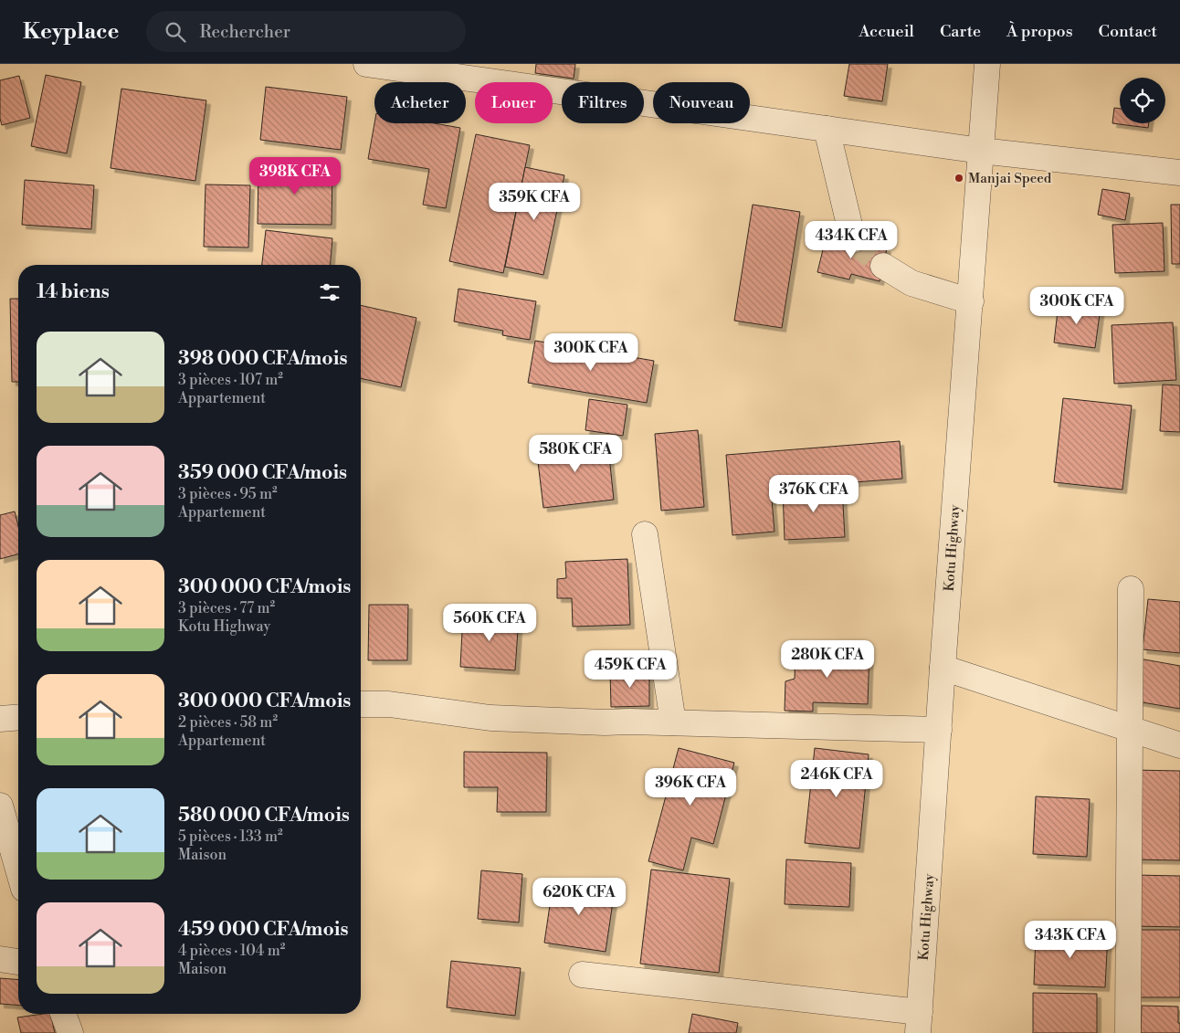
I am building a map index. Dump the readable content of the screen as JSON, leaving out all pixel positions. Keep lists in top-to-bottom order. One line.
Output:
{"streets":{"street":["Kotu Highway"]},"places":["Manjai Speed"],"page":{"header":"Keyplace","search":"Rechercher","nav":["Accueil","Carte","À propos","Contact"],"chip":["Acheter","Louer","Filtres","Nouveau"],"price":["398K CFA","359K CFA","434K CFA","300K CFA","300K CFA","580K CFA","376K CFA","560K CFA","280K CFA","459K CFA","246K CFA","396K CFA","620K CFA","343K CFA"],"heading":"14 biens","list":[{"name":"398 000 CFA/mois","note":"3 pièces · 107 m² · Appartement"},{"name":"359 000 CFA/mois","note":"3 pièces · 95 m² · Appartement"},{"name":"300 000 CFA/mois","note":"3 pièces · 77 m² · Kotu Highway"},{"name":"300 000 CFA/mois","note":"2 pièces · 58 m² · Appartement"},{"name":"580 000 CFA/mois","note":"5 pièces · 133 m² · Maison"},{"name":"459 000 CFA/mois","note":"4 pièces · 104 m² · Maison"}]}}
